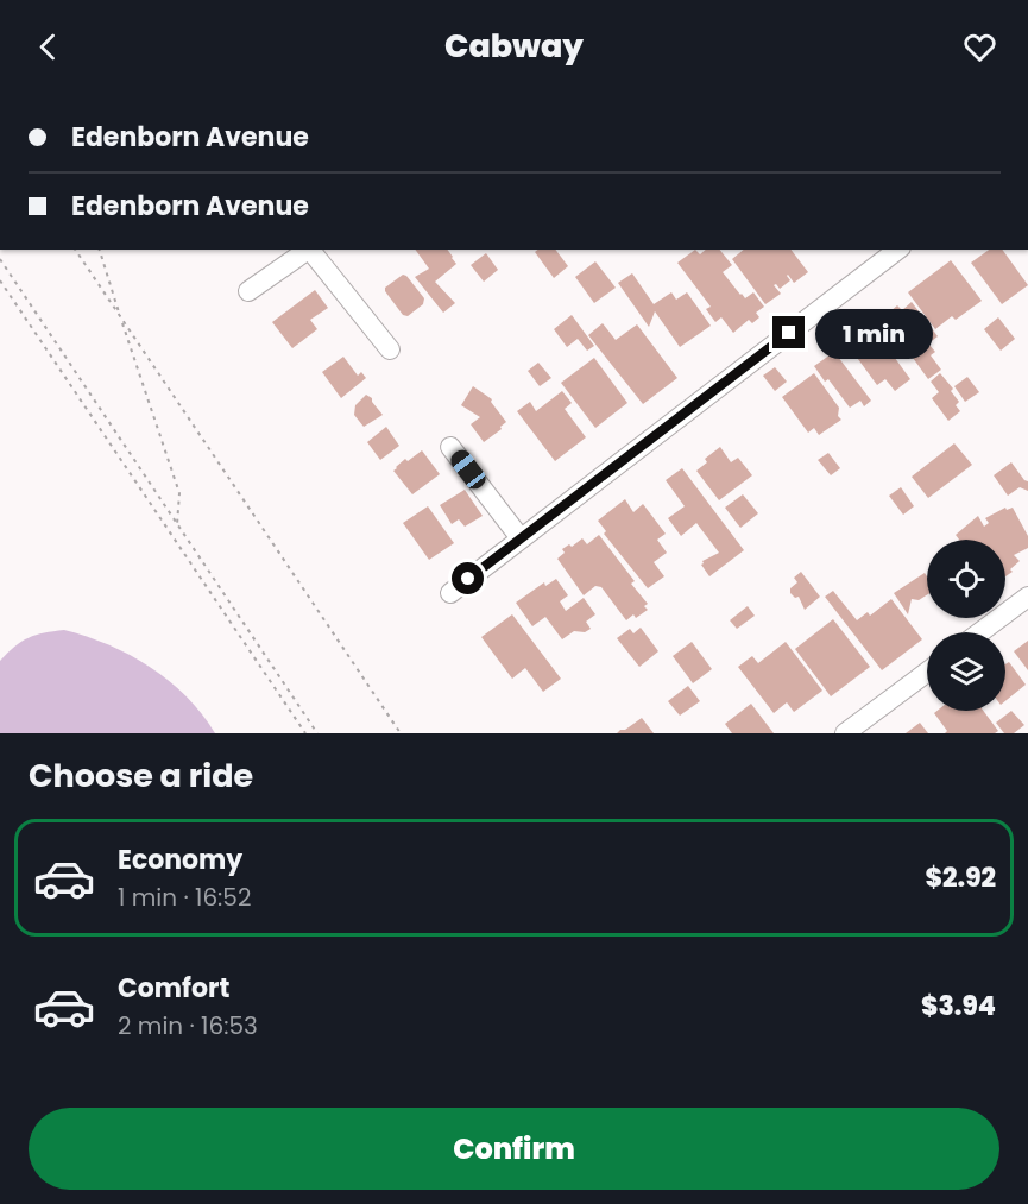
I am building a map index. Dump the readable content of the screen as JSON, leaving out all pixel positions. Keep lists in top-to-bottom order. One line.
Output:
{"page":{"header":"Cabway","banner":["Edenborn Avenue","Edenborn Avenue"],"bubble":"1 min","heading":"Choose a ride","list":[{"name":"Economy","note":"1 min · 16:52","value":"$2.92"},{"name":"Comfort","note":"2 min · 16:53","value":"$3.94"}],"buttons":"Confirm"}}
